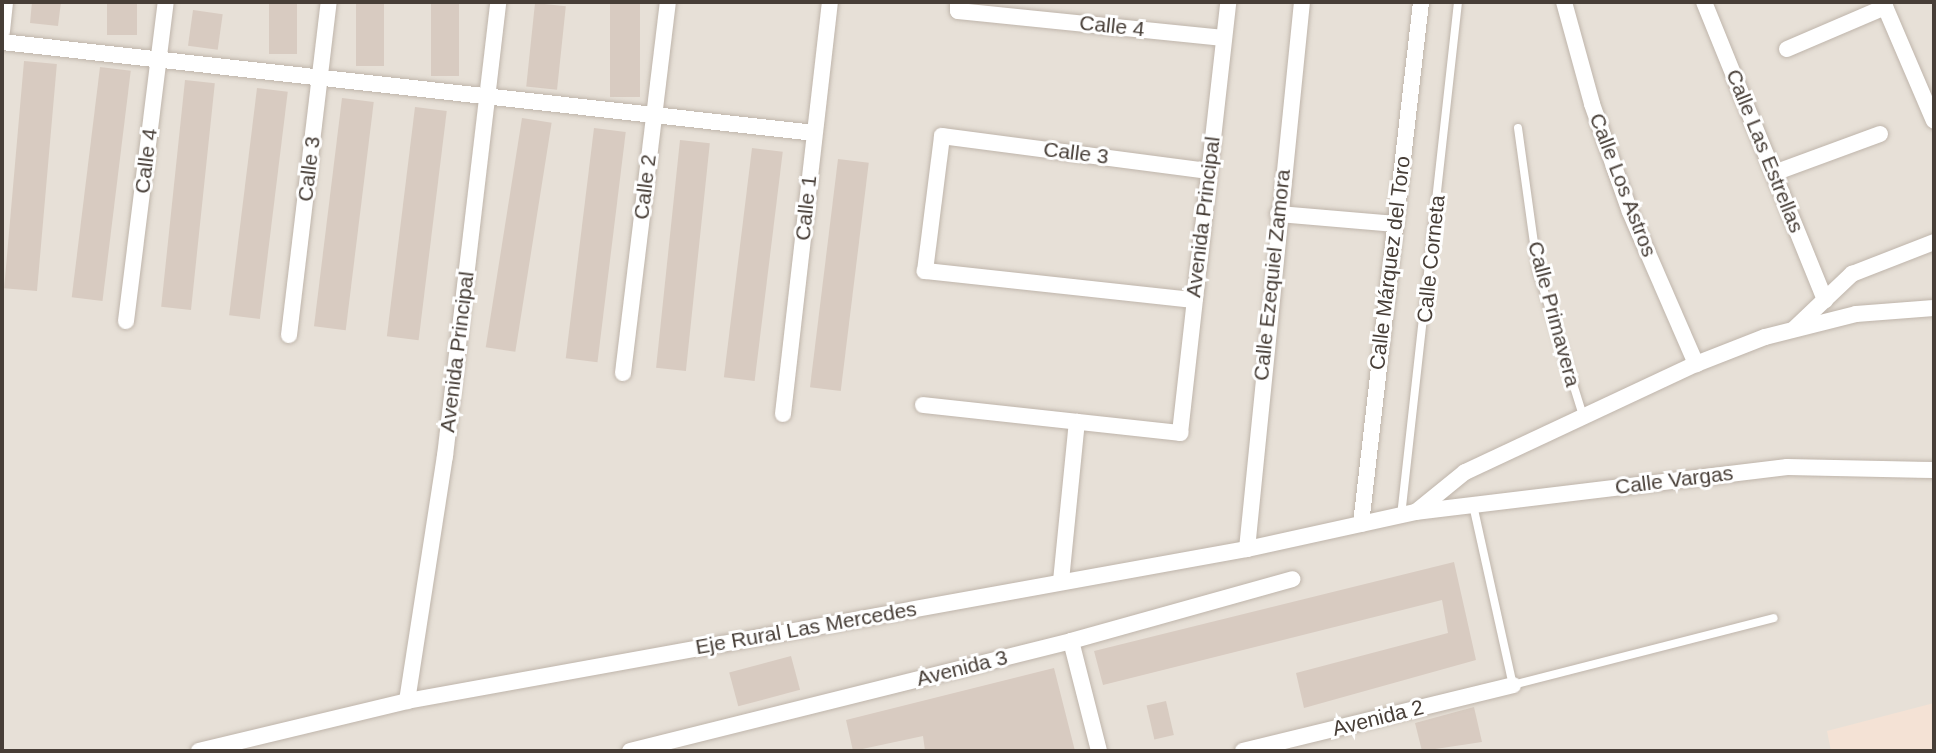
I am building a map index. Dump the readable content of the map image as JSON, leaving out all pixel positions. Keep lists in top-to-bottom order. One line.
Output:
{"streets":{"street":["Calle 4","Calle Las Estrellas","Calle 3","Calle Los Astros","Calle 2","Calle 1","Avenida Principal","Calle Márquez del Toro","Calle Ezequiel Zamora","Calle Vargas","Eje Rural Las Mercedes","Avenida 3","Avenida 2"],"lane":["Calle Corneta","Calle Primavera"]},"crossings":[["Calle 4","Avenida Principal"],["Calle 3","Avenida Principal"],["Avenida Principal","Eje Rural Las Mercedes"],["Calle Corneta","Calle Vargas"],["Calle Corneta","Eje Rural Las Mercedes"],["Calle Márquez del Toro","Eje Rural Las Mercedes"],["Calle Ezequiel Zamora","Eje Rural Las Mercedes"],["Calle Vargas","Eje Rural Las Mercedes"]]}
